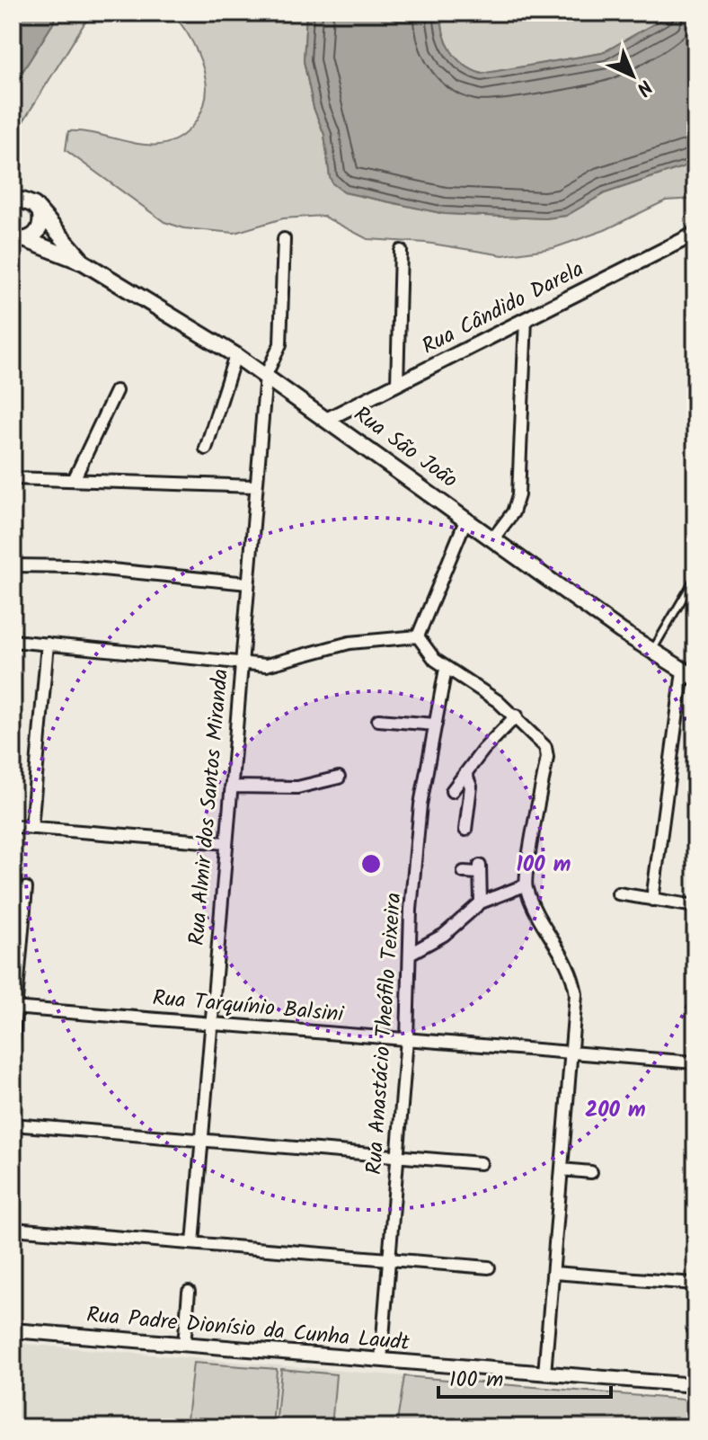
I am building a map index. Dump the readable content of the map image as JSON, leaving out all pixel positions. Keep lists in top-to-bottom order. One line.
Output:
{"streets":{"main road":["Rua São João"],"street":["Rua Cândido Darela","Rua Almir dos Santos Miranda","Rua Tarquínio Balsini","Rua Anastácio Theófilo Teixeira","Rua Padre Dionísio da Cunha Laudt"]},"crossings":[["Rua Cândido Darela","Rua São João"],["Rua São João","Rua Almir dos Santos Miranda"],["Rua Almir dos Santos Miranda","Rua Tarquínio Balsini"],["Rua Tarquínio Balsini","Rua Anastácio Theófilo Teixeira"],["Rua Anastácio Theófilo Teixeira","Rua Padre Dionísio da Cunha Laudt"]],"scale_bar":"100 m","north":"bottom right","rings":["100 m","200 m"]}
